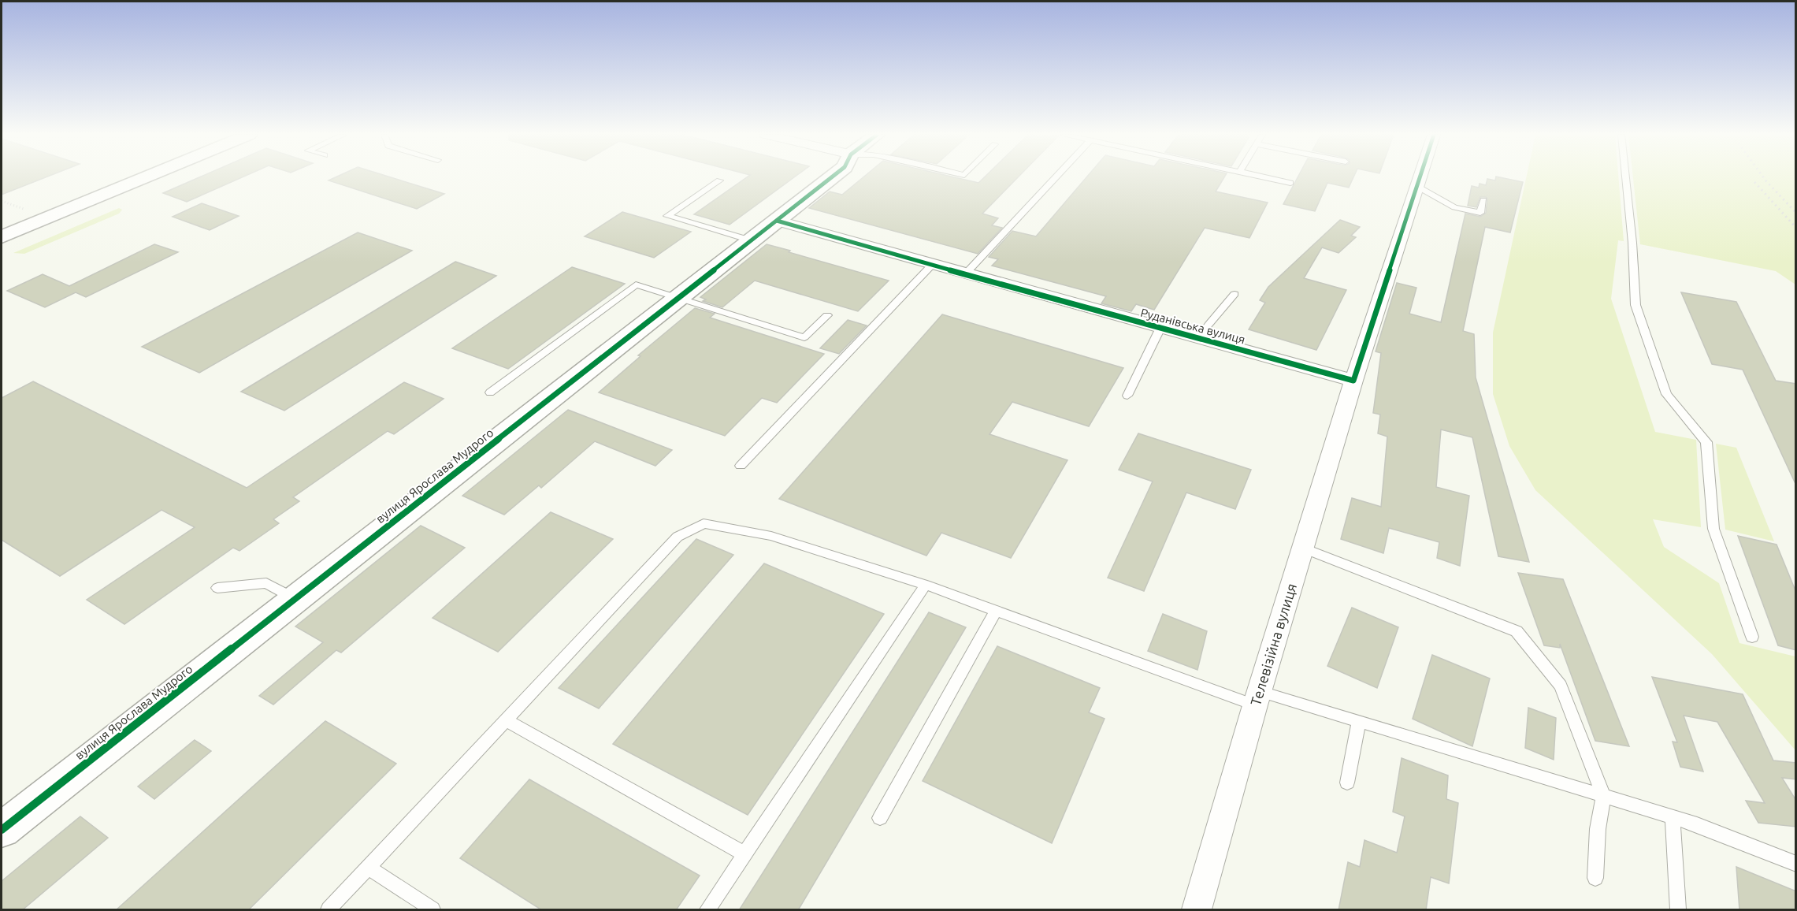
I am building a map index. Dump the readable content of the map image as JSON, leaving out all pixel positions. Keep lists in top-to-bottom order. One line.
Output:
{"streets":{"street":["Руданівська вулиця","вулиця Ярослава Мудрого","Телевізійна вулиця"]},"crossings":[["Руданівська вулиця","вулиця Ярослава Мудрого"],["Руданівська вулиця","Телевізійна вулиця"]]}
